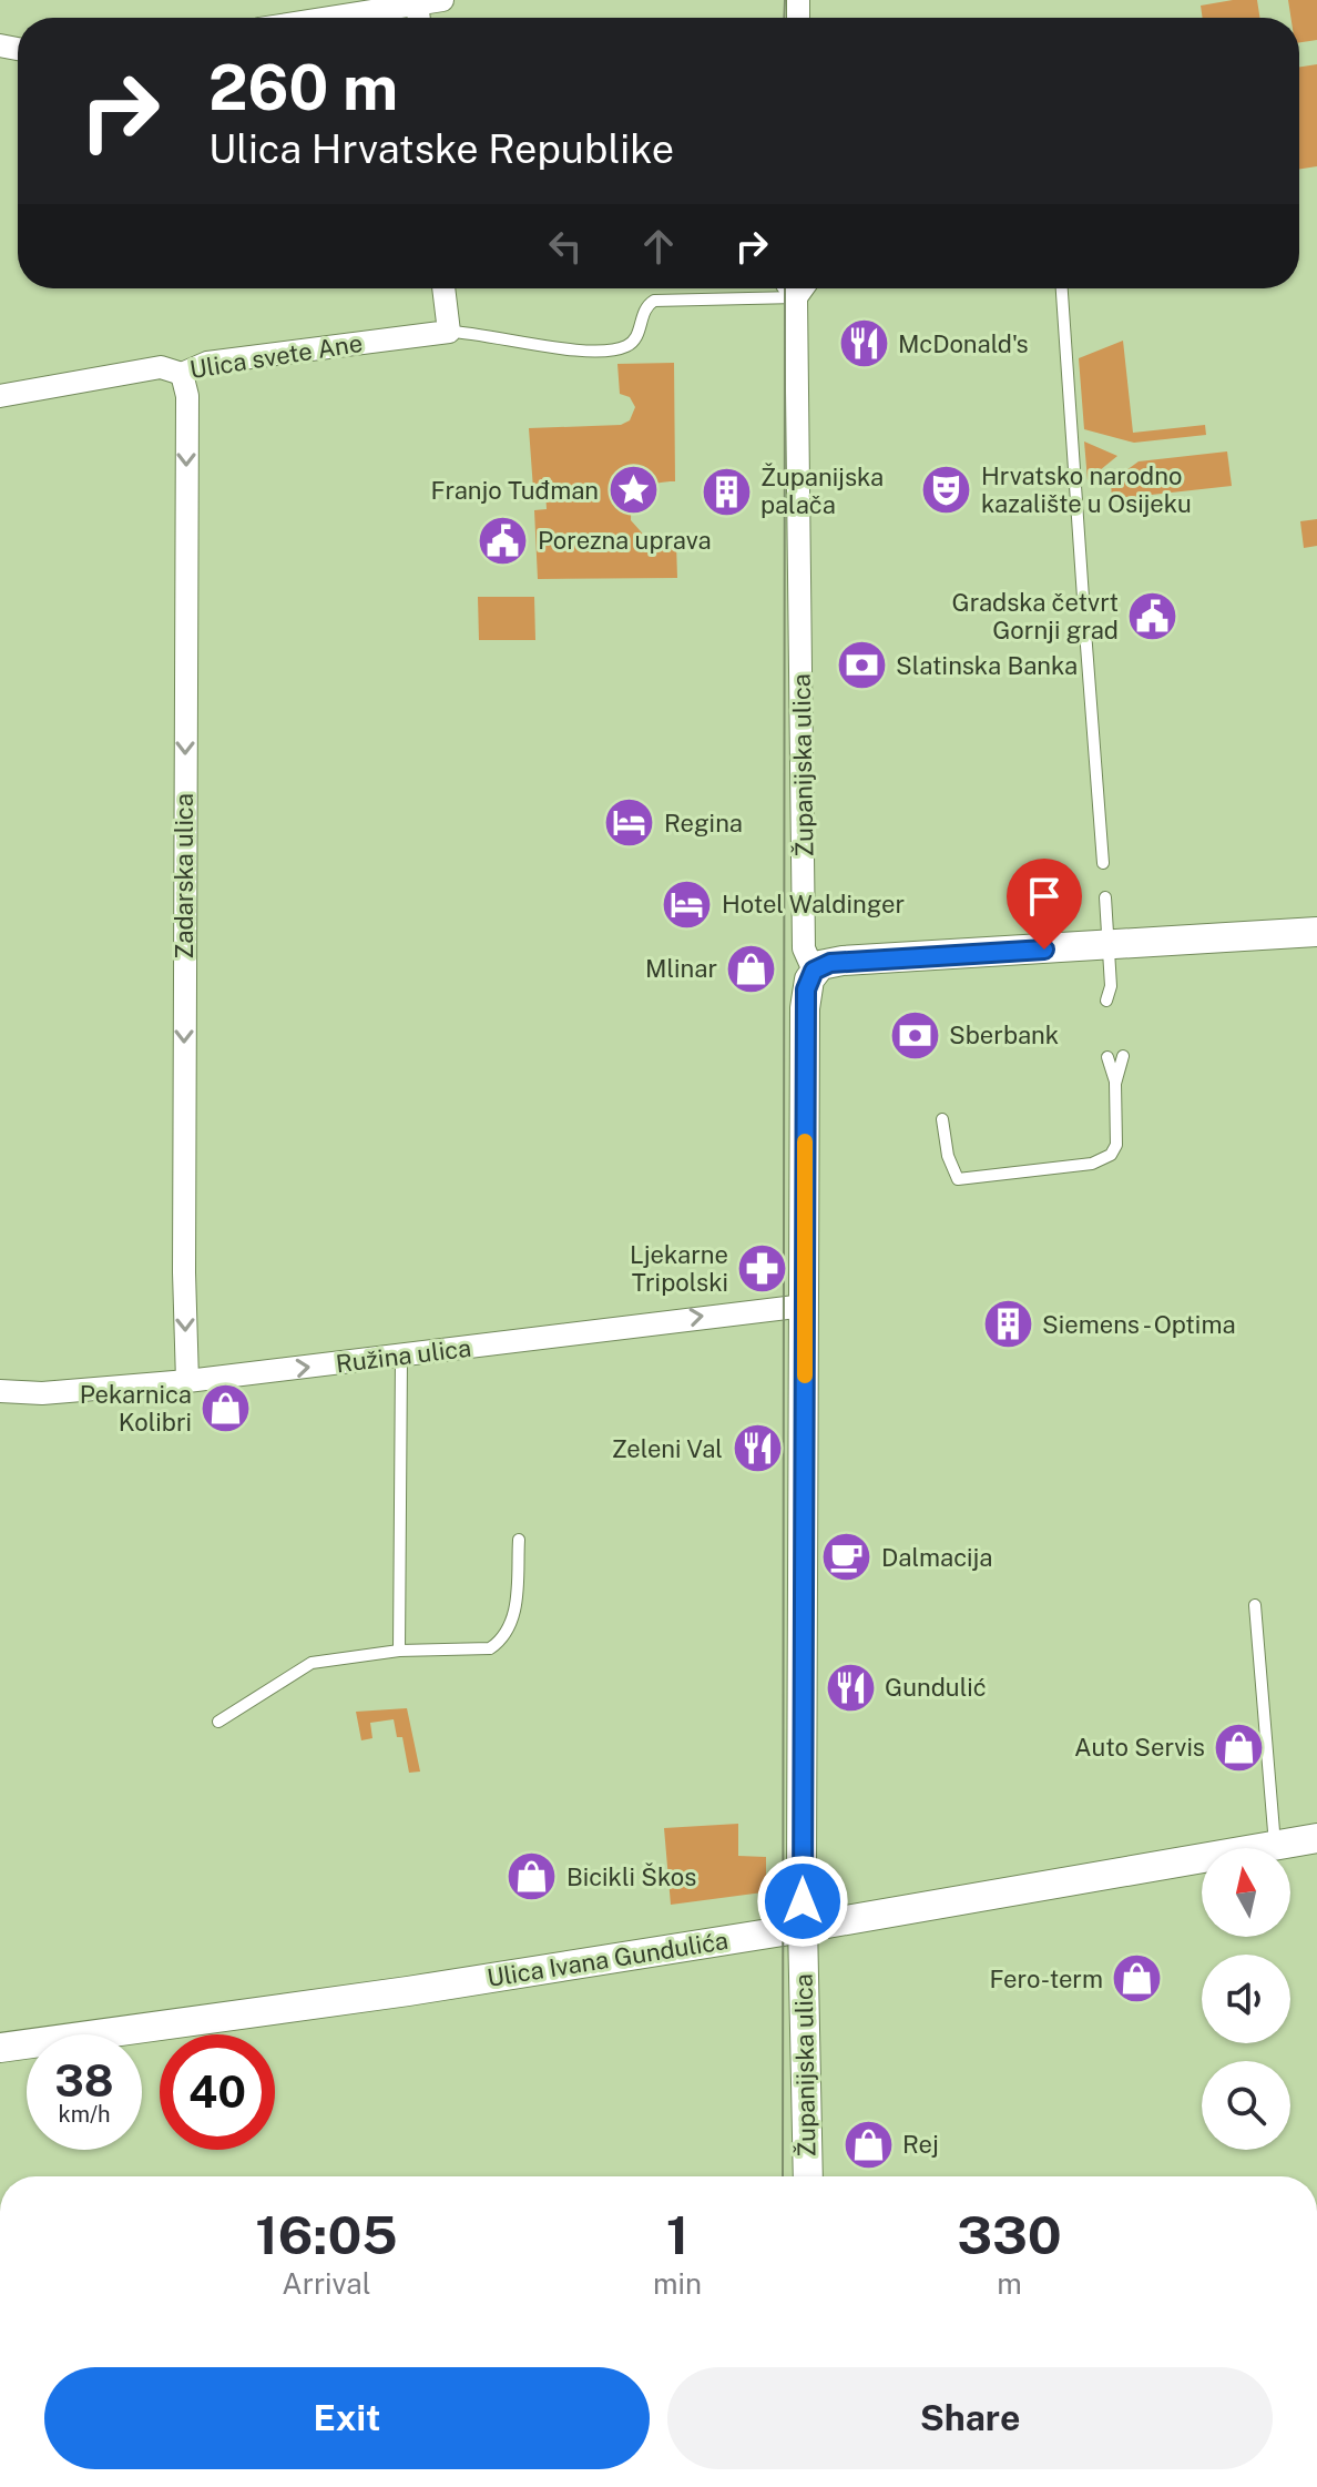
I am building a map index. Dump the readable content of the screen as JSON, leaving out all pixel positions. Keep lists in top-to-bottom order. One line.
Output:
{"streets":{"main road":["Županijska ulica","Ulica Ivana Gundulića"],"street":["Ulica svete Ane","Zadarska ulica","Ružina ulica"]},"crossings":[["Ulica svete Ane","Zadarska ulica"],["Županijska ulica","Ružina ulica"],["Županijska ulica","Ulica Ivana Gundulića"],["Zadarska ulica","Ružina ulica"]],"one_way":["Zadarska ulica","Ružina ulica"],"places":{"restaurant":["McDonald's","Zeleni Val","Gundulić"],"place":["Franjo Tuđman"],"theatre":["Hrvatsko narodno kazalište u Osijeku"],"building":["Županijska palača","Siemens - Optima"],"public building":["Porezna uprava","Gradska četvrt Gornji grad"],"bank":["Slatinska Banka","Sberbank"],"hotel":["Regina","Hotel Waldinger"],"shop":["Mlinar","Pekarnica Kolibri","Auto Servis","Bicikli Škos","Fero-term","Rej"],"pharmacy":["Ljekarne Tripolski"],"cafe":["Dalmacija"]},"north":"top","page":{"turn":["260 m","Ulica Hrvatske Republike"],"speed":"38 km/h","limit":"40","eta":["16:05","Arrival","1","min","330","m"],"buttons":["Exit","Share"]}}
